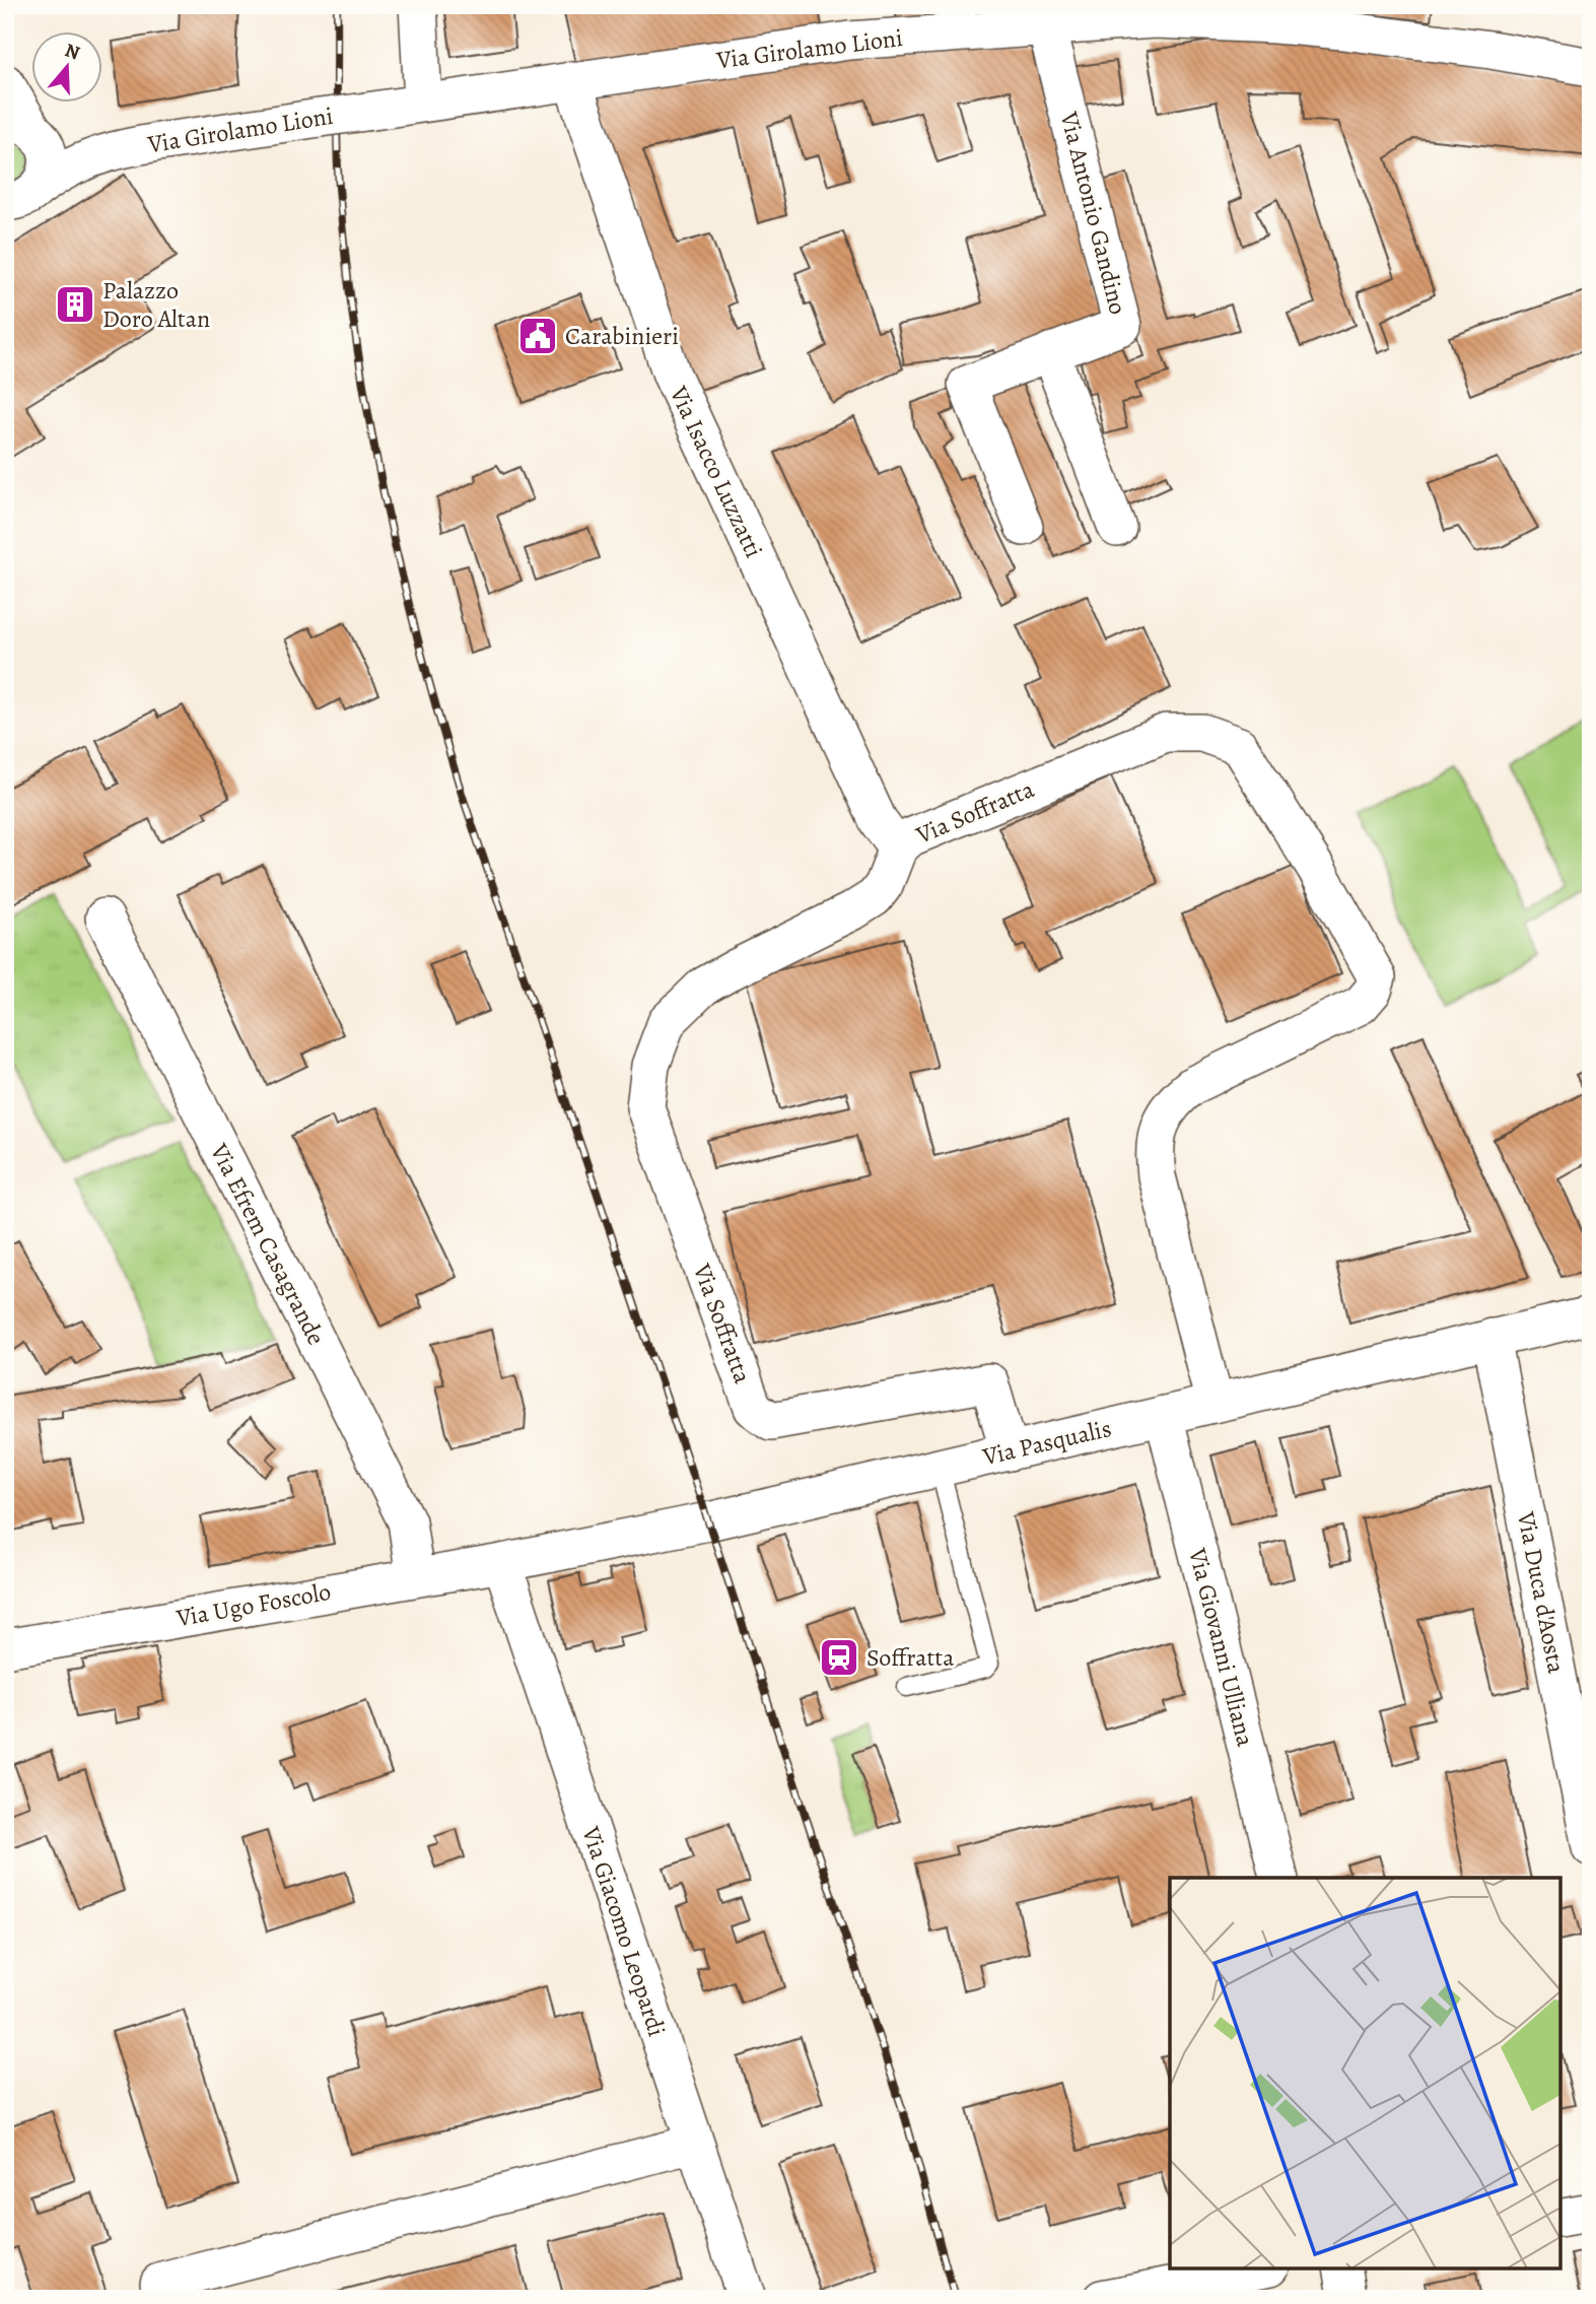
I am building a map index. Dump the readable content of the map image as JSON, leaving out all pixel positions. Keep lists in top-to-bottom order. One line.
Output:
{"streets":{"street":["Via Girolamo Lioni","Via Antonio Gandino","Via Isacco Luzzatti","Via Soffratta","Via Efrem Casagrande","Via Pasqualis","Via Duca d'Aosta","Via Ugo Foscolo","Via Giovanni Ulliana","Via Giacomo Leopardi"]},"crossings":[["Via Girolamo Lioni","Via Antonio Gandino"],["Via Girolamo Lioni","Via Isacco Luzzatti"],["Via Isacco Luzzatti","Via Soffratta"],["Via Soffratta","Via Pasqualis"],["Via Efrem Casagrande","Via Ugo Foscolo"],["Via Pasqualis","Via Duca d'Aosta"],["Via Pasqualis","Via Ugo Foscolo"],["Via Pasqualis","Via Giovanni Ulliana"],["Via Pasqualis","Via Giacomo Leopardi"],["Via Ugo Foscolo","Via Giacomo Leopardi"]],"places":{"building":["Palazzo Doro Altan"],"public building":["Carabinieri"],"station":["Soffratta"]},"north":"top"}
